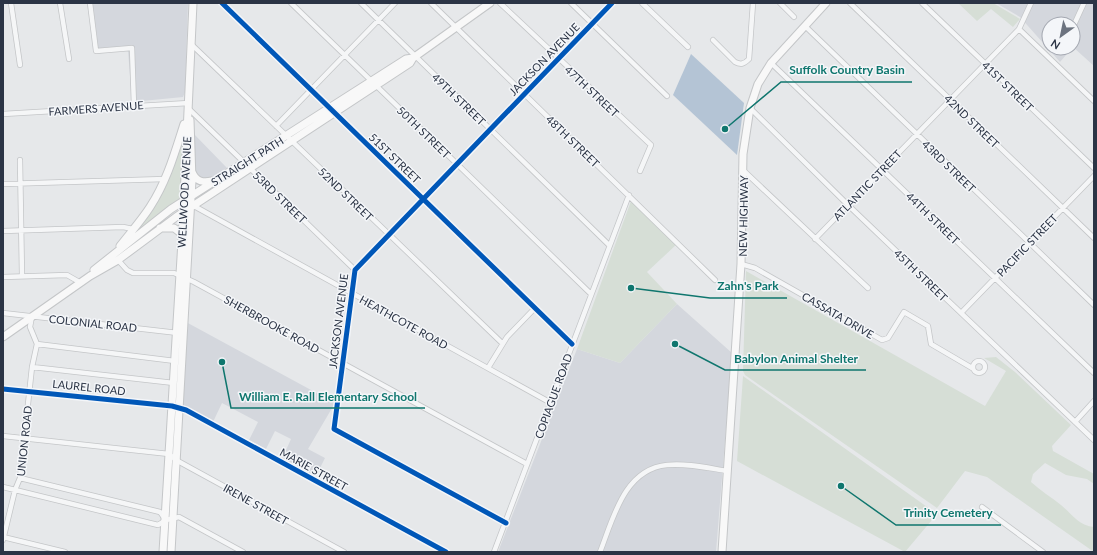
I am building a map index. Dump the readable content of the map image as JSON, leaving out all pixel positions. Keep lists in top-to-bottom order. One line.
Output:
{"streets":{"main road":["STRAIGHT PATH","WELLWOOD AVENUE","NEW HIGHWAY"],"street":["JACKSON AVENUE","41ST STREET","47TH STREET","49TH STREET","FARMERS AVENUE","42ND STREET","50TH STREET","48TH STREET","51ST STREET","43RD STREET","ATLANTIC STREET","52ND STREET","53RD STREET","44TH STREET","PACIFIC STREET","45TH STREET","CASSATA DRIVE","HEATHCOTE ROAD","COLONIAL ROAD","SHERBROOKE ROAD","LAUREL ROAD","COPIAGUE ROAD","UNION ROAD","MARIE STREET","IRENE STREET"]},"crossings":[["JACKSON AVENUE","47TH STREET"],["JACKSON AVENUE","49TH STREET"],["JACKSON AVENUE","50TH STREET"],["JACKSON AVENUE","48TH STREET"],["JACKSON AVENUE","51ST STREET"],["JACKSON AVENUE","52ND STREET"],["JACKSON AVENUE","53RD STREET"],["JACKSON AVENUE","HEATHCOTE ROAD"],["JACKSON AVENUE","SHERBROOKE ROAD"],["JACKSON AVENUE","COPIAGUE ROAD"],["41ST STREET","ATLANTIC STREET"],["49TH STREET","STRAIGHT PATH"],["49TH STREET","COPIAGUE ROAD"],["FARMERS AVENUE","WELLWOOD AVENUE"],["FARMERS AVENUE","53RD STREET"],["42ND STREET","ATLANTIC STREET"],["42ND STREET","PACIFIC STREET"],["50TH STREET","STRAIGHT PATH"],["50TH STREET","COPIAGUE ROAD"],["48TH STREET","STRAIGHT PATH"],["48TH STREET","COPIAGUE ROAD"],["51ST STREET","STRAIGHT PATH"],["51ST STREET","COPIAGUE ROAD"],["STRAIGHT PATH","WELLWOOD AVENUE"],["STRAIGHT PATH","52ND STREET"],["STRAIGHT PATH","53RD STREET"],["STRAIGHT PATH","HEATHCOTE ROAD"],["STRAIGHT PATH","COLONIAL ROAD"],["STRAIGHT PATH","SHERBROOKE ROAD"],["43RD STREET","ATLANTIC STREET"],["43RD STREET","NEW HIGHWAY"],["43RD STREET","PACIFIC STREET"],["ATLANTIC STREET","44TH STREET"],["ATLANTIC STREET","45TH STREET"],["WELLWOOD AVENUE","52ND STREET"],["WELLWOOD AVENUE","53RD STREET"],["WELLWOOD AVENUE","HEATHCOTE ROAD"],["WELLWOOD AVENUE","SHERBROOKE ROAD"],["NEW HIGHWAY","44TH STREET"],["NEW HIGHWAY","45TH STREET"],["NEW HIGHWAY","CASSATA DRIVE"],["44TH STREET","PACIFIC STREET"],["PACIFIC STREET","45TH STREET"],["HEATHCOTE ROAD","COPIAGUE ROAD"],["SHERBROOKE ROAD","COPIAGUE ROAD"],["LAUREL ROAD","UNION ROAD"],["LAUREL ROAD","MARIE STREET"]],"places":["Suffolk Country Basin","Zahn's Park","Babylon Animal Shelter","William E. Rall Elementary School","Trinity Cemetery"],"north":"bottom left"}
